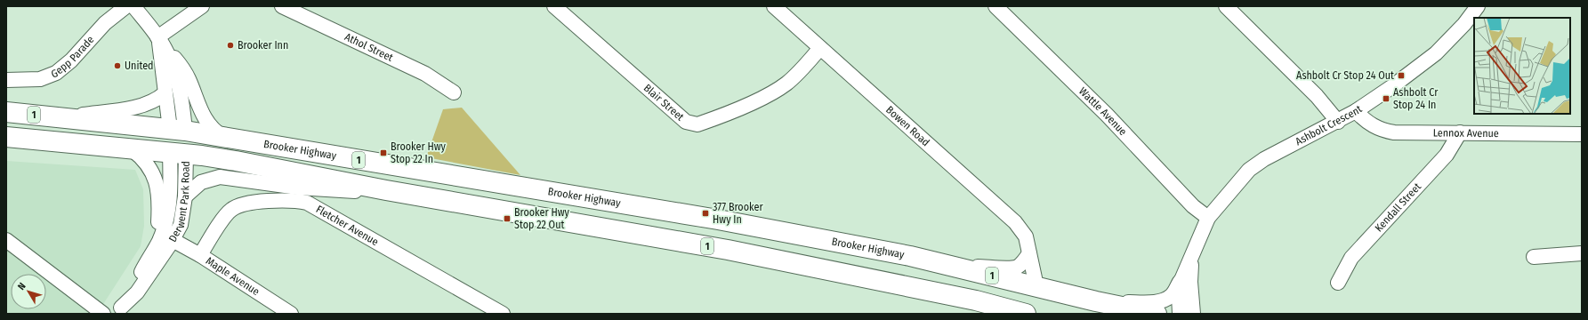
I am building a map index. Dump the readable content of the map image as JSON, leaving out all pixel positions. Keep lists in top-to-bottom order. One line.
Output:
{"streets":{"highway":["1","Brooker Highway","Derwent Park Road"],"street":["Athol Street","Gepp Parade","Blair Street","Wattle Avenue","Ashbolt Crescent","Bowen Road","Lennox Avenue","Kendall Street","Fletcher Avenue","Maple Avenue"]},"crossings":[["Blair Street","Bowen Road"],["Wattle Avenue","Ashbolt Crescent"],["Ashbolt Crescent","Lennox Avenue"],["Bowen Road","Brooker Highway"],["Lennox Avenue","Kendall Street"],["Brooker Highway","Derwent Park Road"],["Derwent Park Road","Maple Avenue"],["Fletcher Avenue","Maple Avenue"]],"places":{"other":["Brooker Inn","United"],"transit":["Ashbolt Cr Stop 24 Out","Ashbolt Cr Stop 24 In","Brooker Hwy Stop 22 In","377 Brooker Hwy In","Brooker Hwy Stop 22 Out"]},"north":"top left"}
